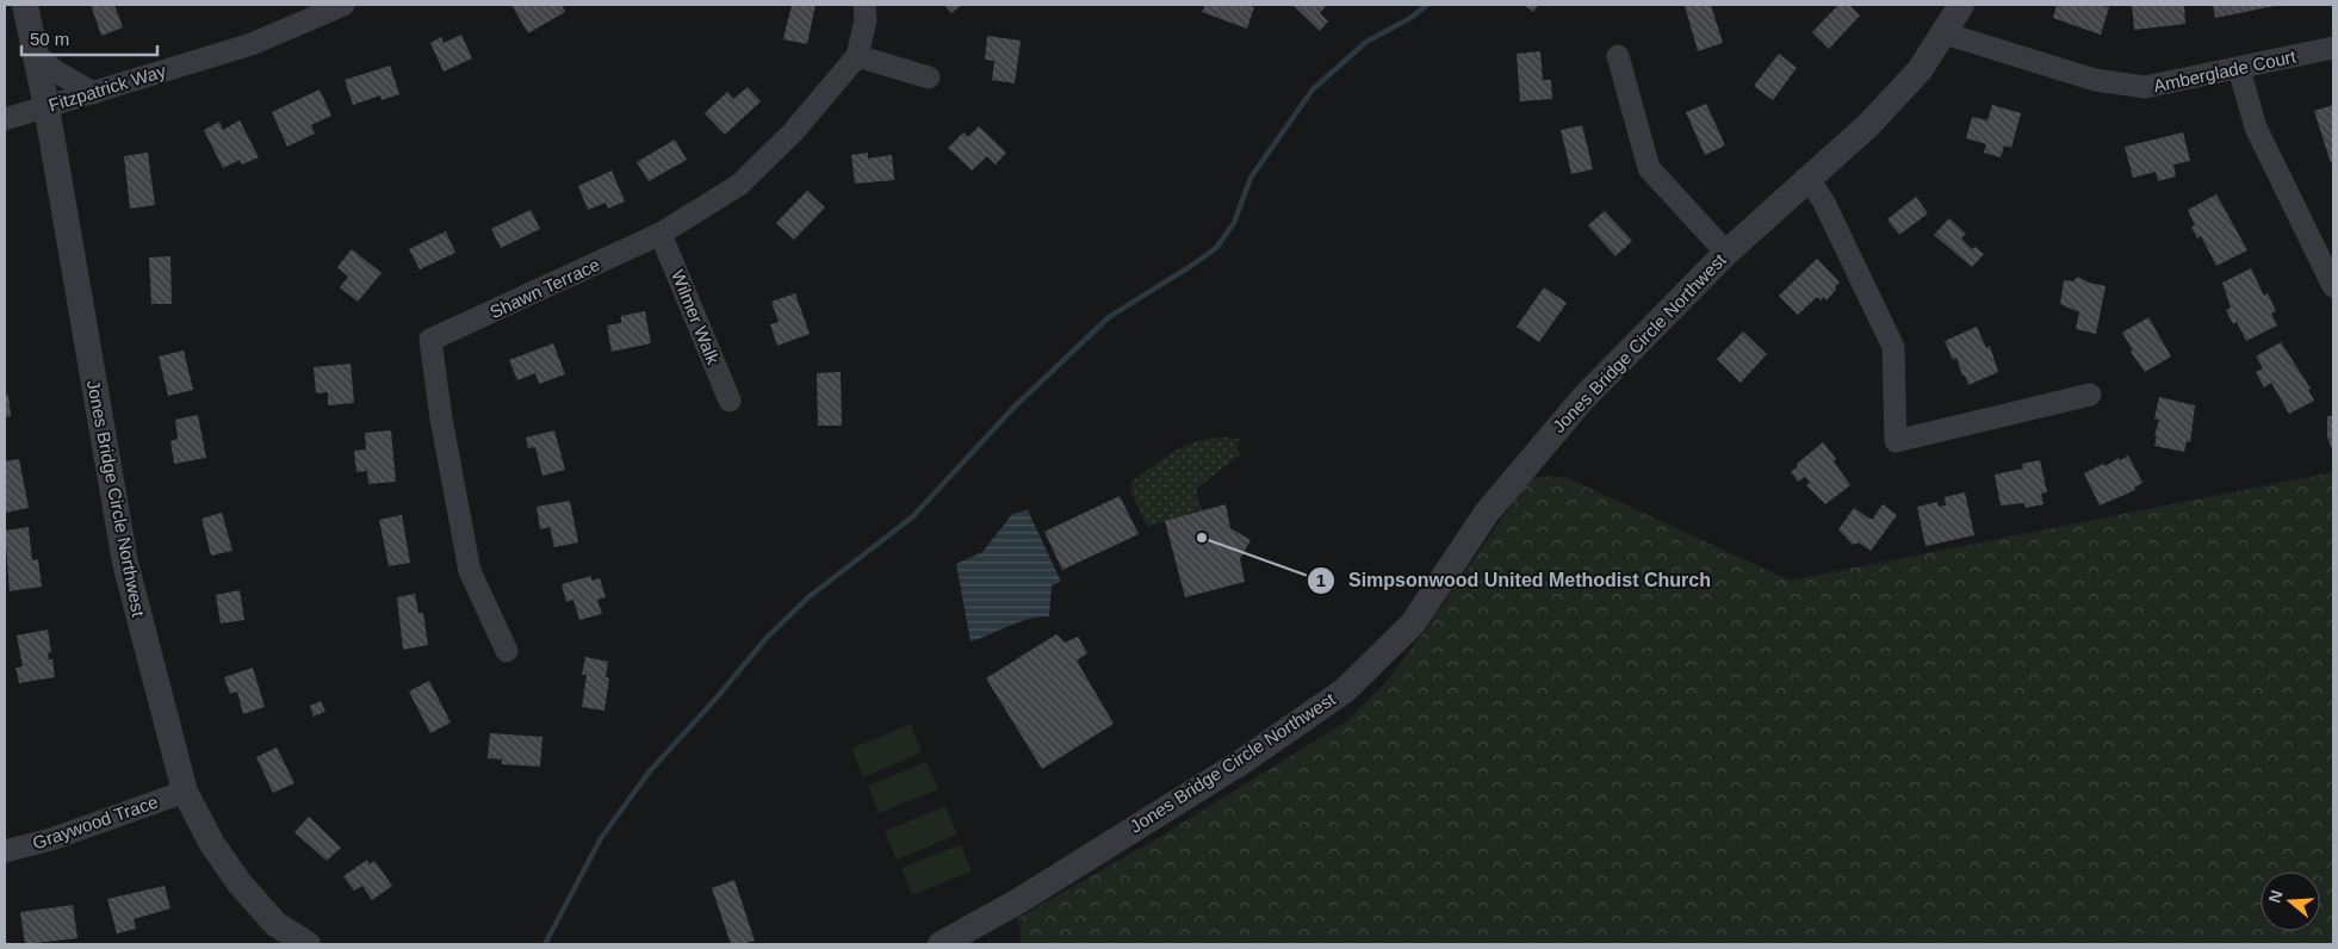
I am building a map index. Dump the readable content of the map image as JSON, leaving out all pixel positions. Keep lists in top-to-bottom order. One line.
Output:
{"streets":{"street":["Amberglade Court","Fitzpatrick Way","Shawn Terrace","Wilmer Walk","Jones Bridge Circle Northwest","Graywood Trace"]},"crossings":[["Amberglade Court","Jones Bridge Circle Northwest"],["Fitzpatrick Way","Jones Bridge Circle Northwest"],["Shawn Terrace","Wilmer Walk"],["Jones Bridge Circle Northwest","Graywood Trace"]],"places":["Simpsonwood United Methodist Church"],"scale_bar":"50 m","north":"left"}
